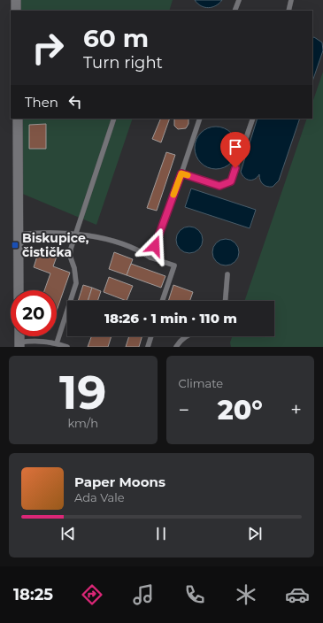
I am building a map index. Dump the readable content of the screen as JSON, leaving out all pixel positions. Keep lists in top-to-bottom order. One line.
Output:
{"places":{"transit":["Biskupice, čistička"]},"page":{"turn":["60 m","Turn right"],"then":"Then","limit":"20","trip":"18:26 · 1 min · 110 m","tile":[["19","km/h"],"Climate"],"heat":["−","20°","+"],"song":["Paper Moons","Ada Vale"],"tabs":"18:25"}}
